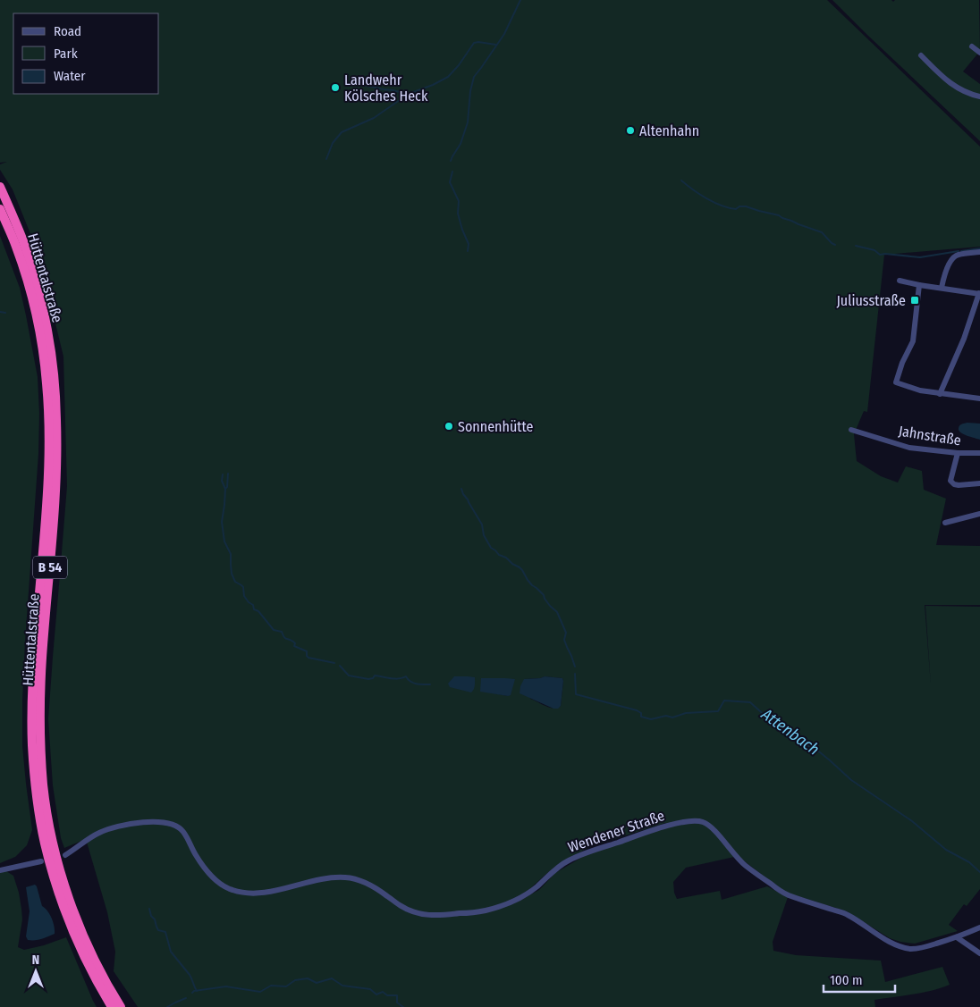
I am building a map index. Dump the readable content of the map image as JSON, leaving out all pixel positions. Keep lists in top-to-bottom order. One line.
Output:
{"streets":{"highway":["Hüttentalstraße","B 54"],"street":["Jahnstraße","Wendener Straße"]},"water":["Attenbach"],"places":{"other":["Landwehr Kölsches Heck","Altenhahn","Sonnenhütte"],"transit":["Juliusstraße"]},"legend":["Road","Park","Water"],"scale_bar":"100 m","north":"top"}
